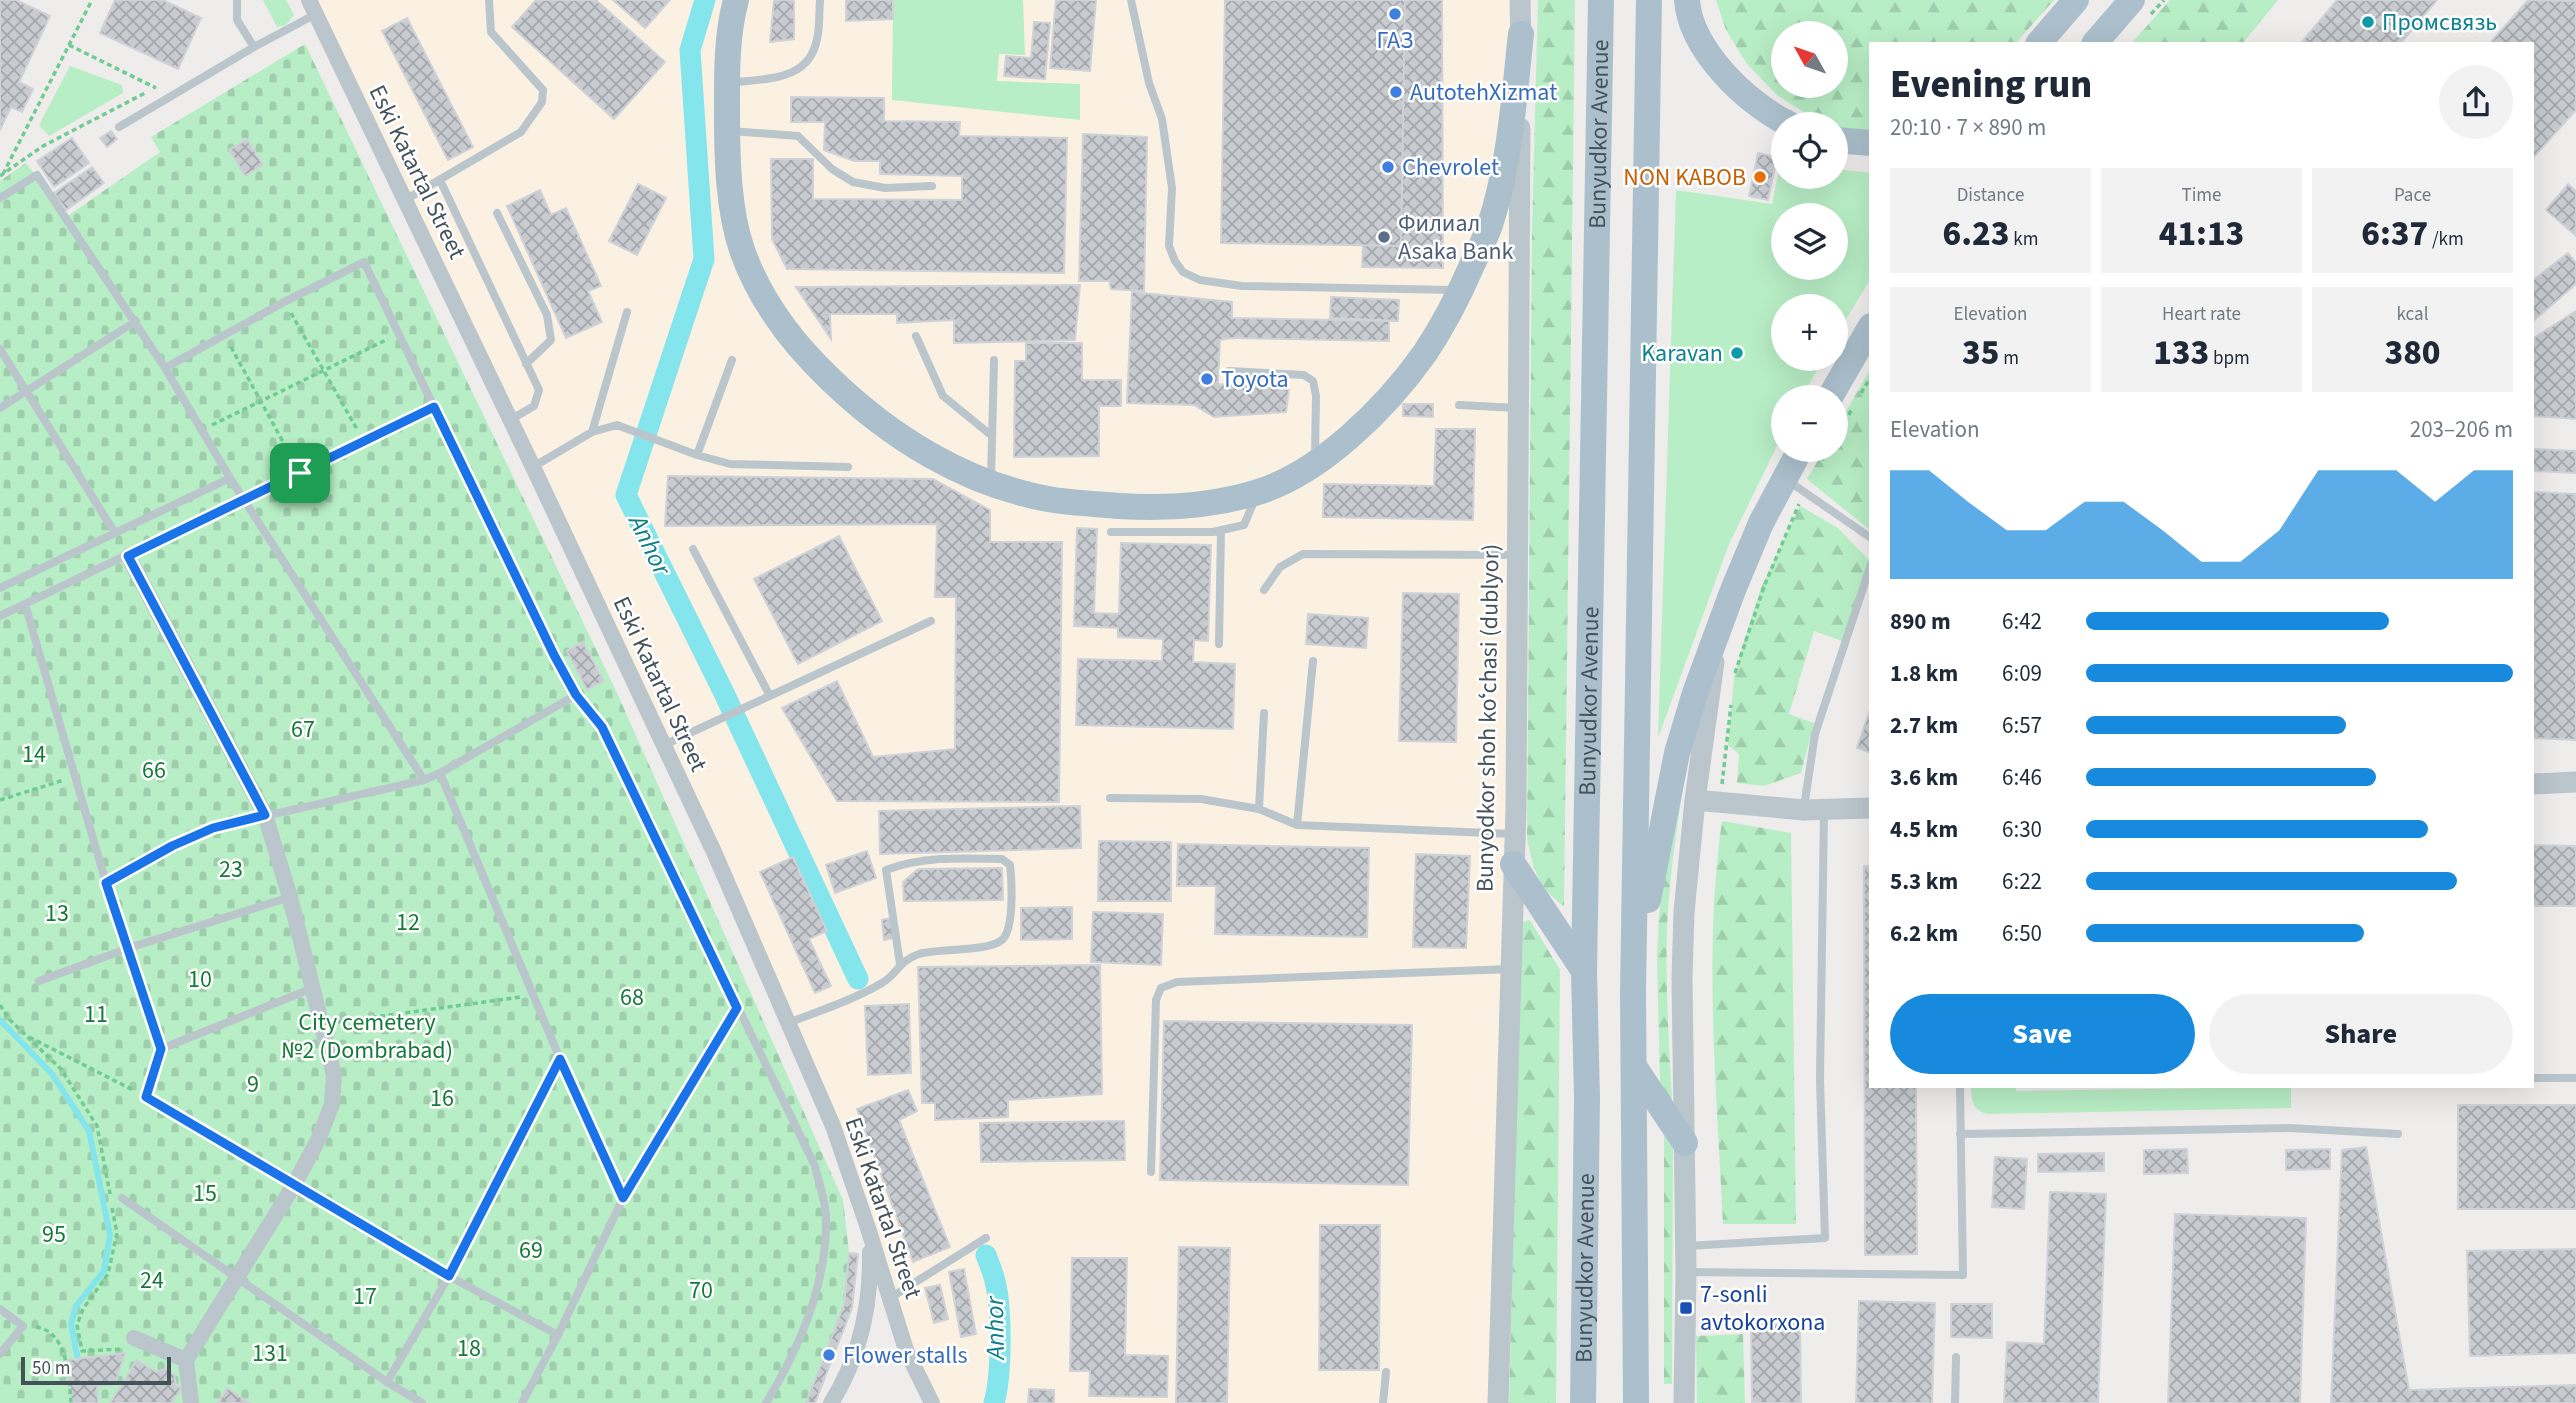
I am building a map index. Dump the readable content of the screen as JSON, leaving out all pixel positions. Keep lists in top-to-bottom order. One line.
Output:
{"streets":{"main road":["Bunyudkor Avenue"],"street":["Eski Katartal Street","Bunyodkor shoh koʻchasi (dublyor)"]},"water":["Anhor"],"parks":["67","14","66","23","13","12","10","68","11","City cemetery №2 (Dombrabad)","9","16","15","95","69","24","70","17","18","131"],"places":{"other":["ГАЗ","Промсвязь","AutotehXizmat","Chevrolet","NON KABOB","Филиал Asaka Bank","Karavan","Toyota","Flower stalls"],"transit":["7-sonli avtokorxona"]},"scale_bar":"50 m","north":"top left","page":{"map_buttons":["+","−"],"heading":["Evening run","20:10 · 7 × 890 m"],"stats":[["Distance","6.23 km"],["Time","41:13"],["Pace","6:37 /km"],["Elevation","35 m"],["Heart rate","133 bpm"],["kcal","380"]],"chart":["Elevation","203–206 m"],"list":[{"name":"890 m","note":"6:42"},{"name":"1.8 km","note":"6:09"},{"name":"2.7 km","note":"6:57"},{"name":"3.6 km","note":"6:46"},{"name":"4.5 km","note":"6:30"},{"name":"5.3 km","note":"6:22"},{"name":"6.2 km","note":"6:50"}],"buttons":["Save","Share"],"scale":"50 m"}}
